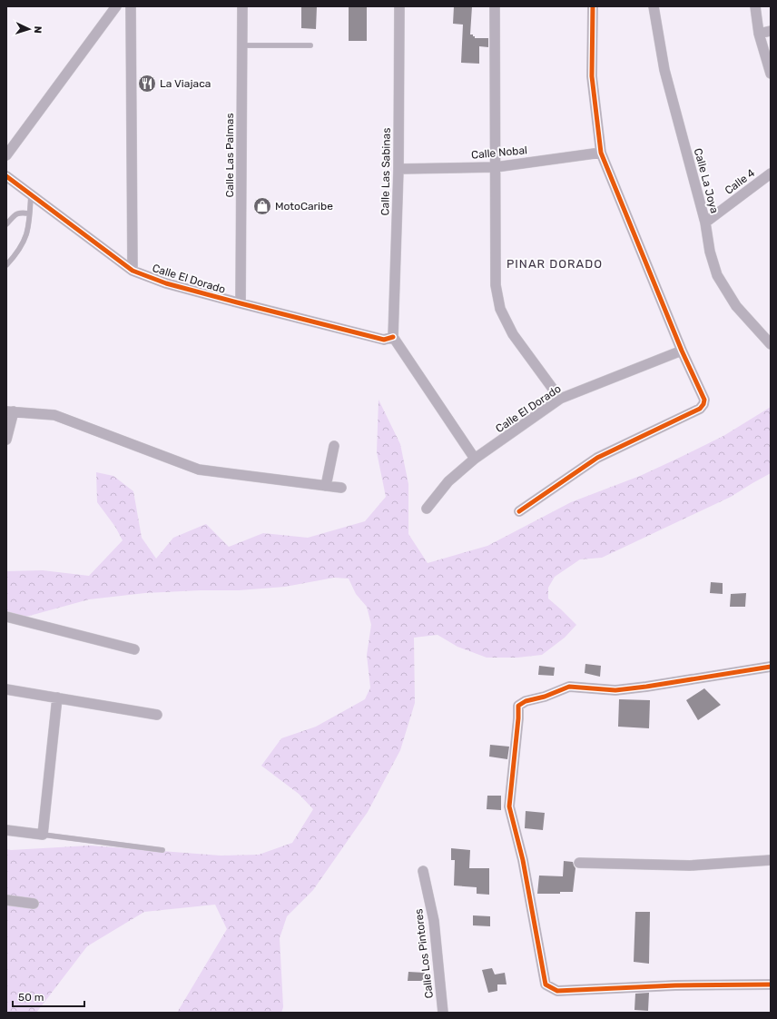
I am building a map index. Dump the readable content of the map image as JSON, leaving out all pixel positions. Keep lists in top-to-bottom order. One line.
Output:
{"streets":{"street":["Calle Nobal","Calle Las Palmas","Calle Las Sabinas","Calle La Joya","Calle 4","Calle El Dorado","Calle Los Pintores"]},"crossings":[["Calle Nobal","Calle Las Sabinas"],["Calle Las Palmas","Calle El Dorado"],["Calle Las Sabinas","Calle El Dorado"],["Calle La Joya","Calle 4"]],"districts":["PINAR DORADO"],"places":{"restaurant":["La Viajaca"],"shop":["MotoCaribe"]},"scale_bar":"50 m","north":"right"}
